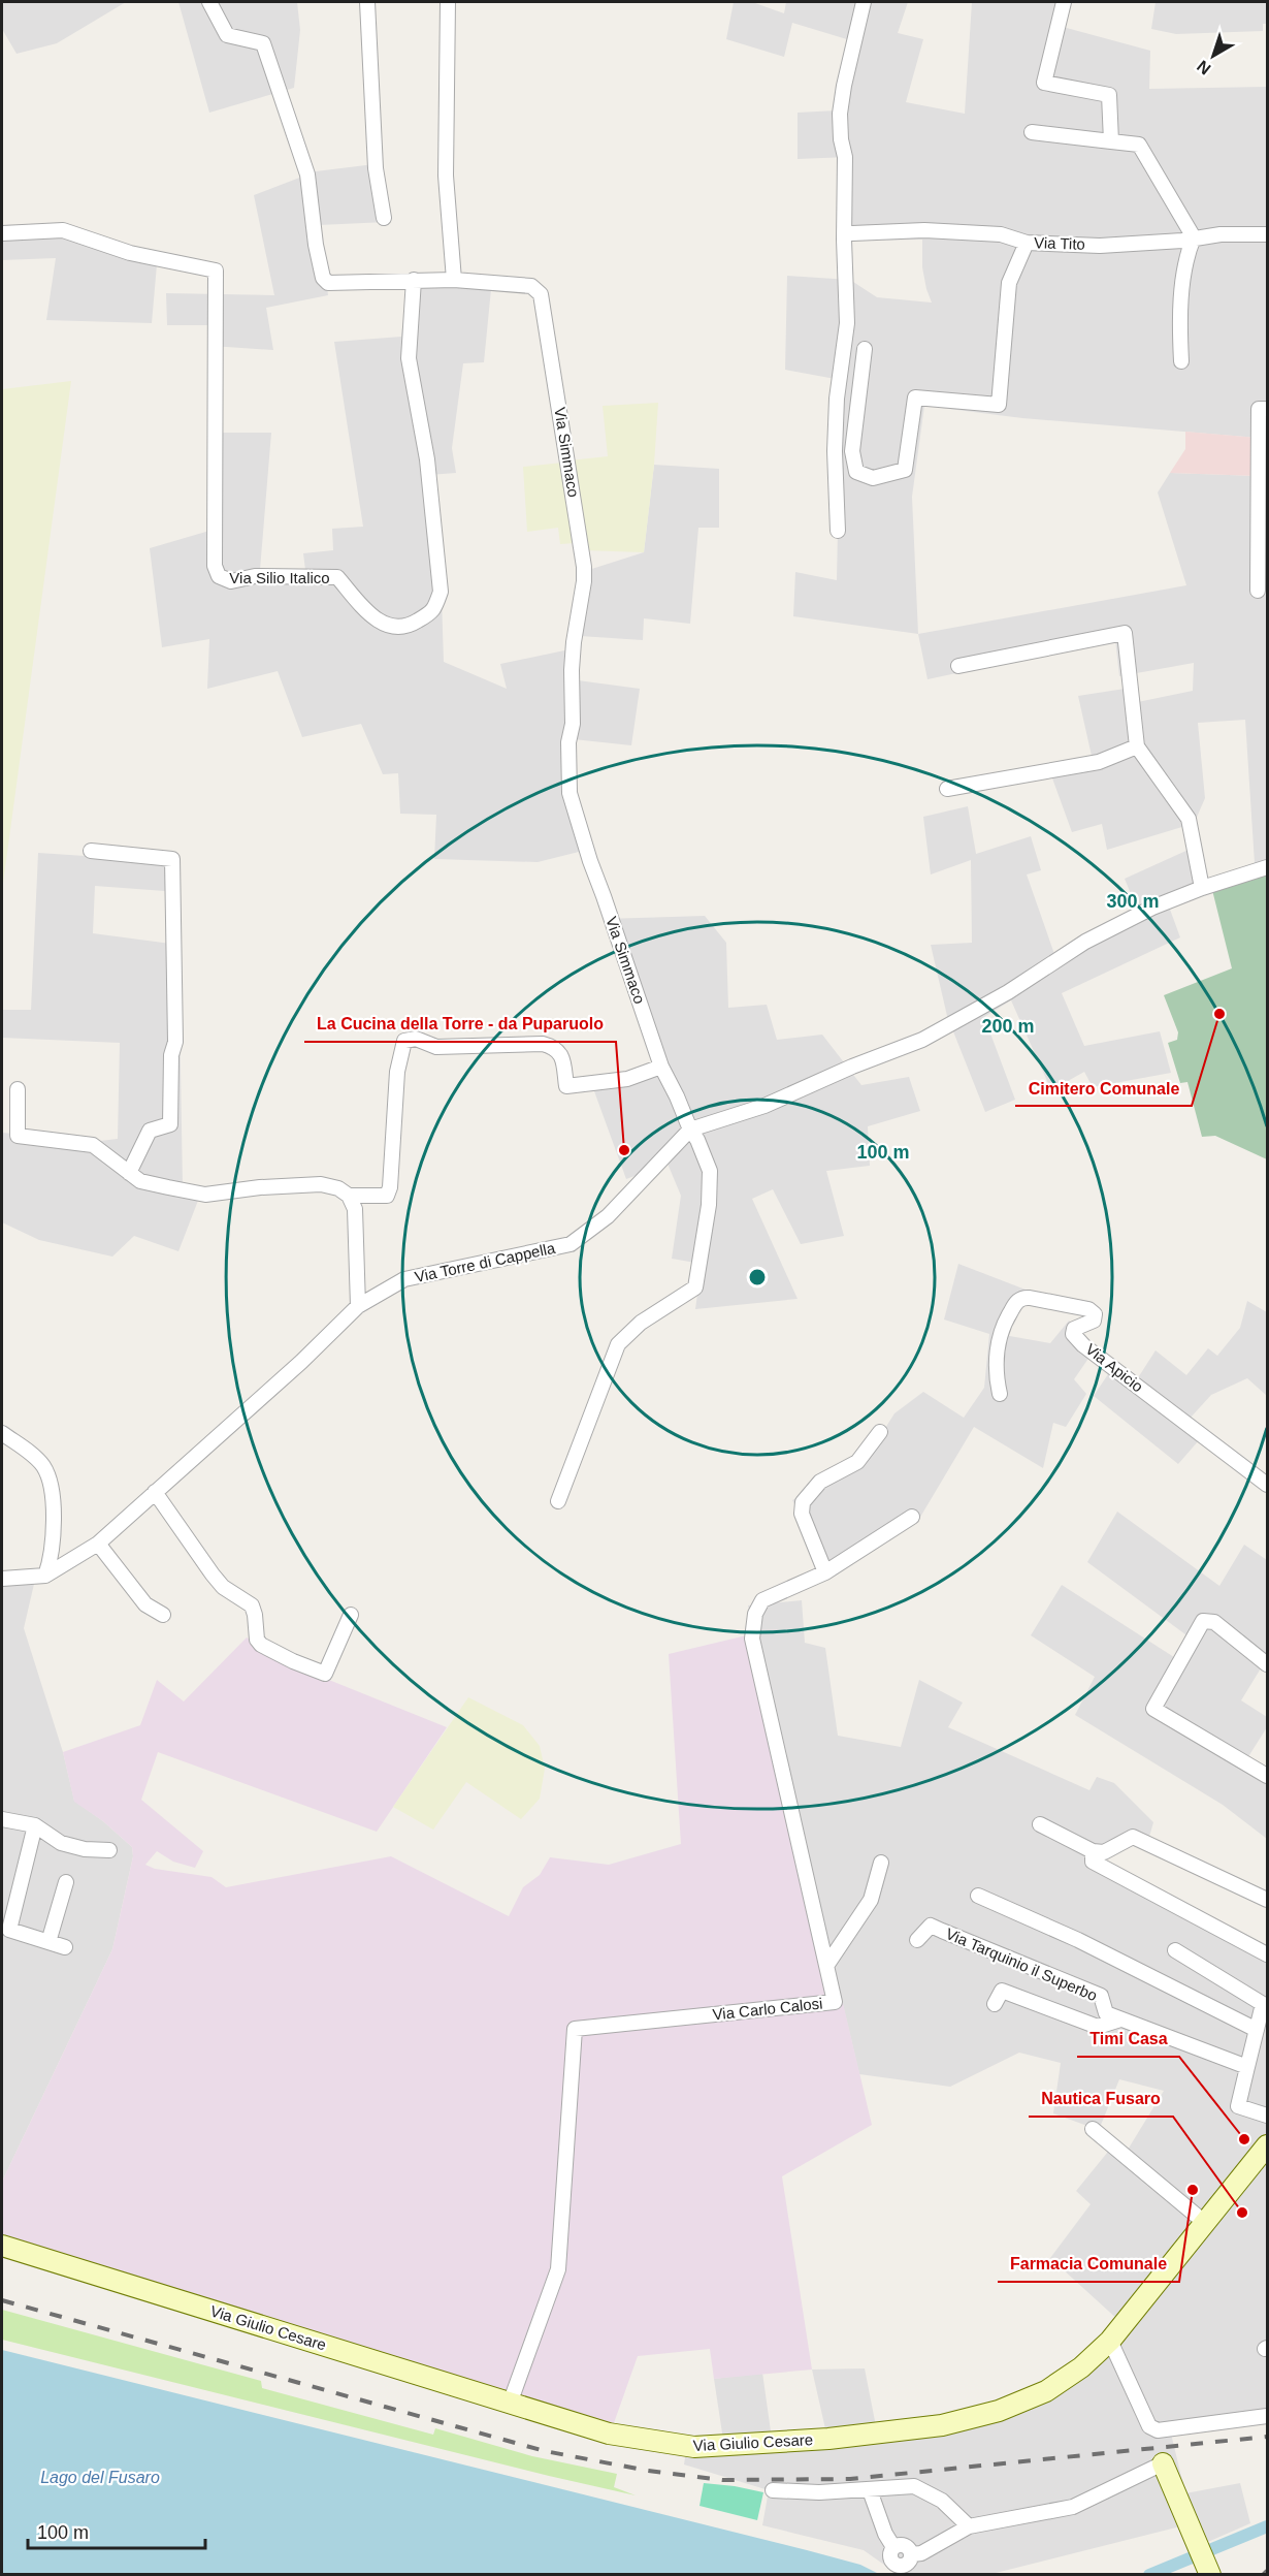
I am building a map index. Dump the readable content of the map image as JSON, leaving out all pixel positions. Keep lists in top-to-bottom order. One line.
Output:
{"streets":{"street":["Via Tito","Via Simmaco","Via Silio Italico","Via Torre di Cappella","Via Apicio","Via Tarquinio il Superbo","Via Carlo Calosi","Via Giulio Cesare"]},"crossings":[["Via Simmaco","Via Silio Italico"],["Via Simmaco","Via Torre di Cappella"],["Via Carlo Calosi","Via Giulio Cesare"]],"water":["Lago del Fusaro"],"places":["Cimitero Comunale","La Cucina della Torre - da Puparuolo","Timi Casa","Farmacia Comunale","Nautica Fusaro"],"scale_bar":"100 m","north":"bottom left","rings":["300 m","200 m","100 m"]}
